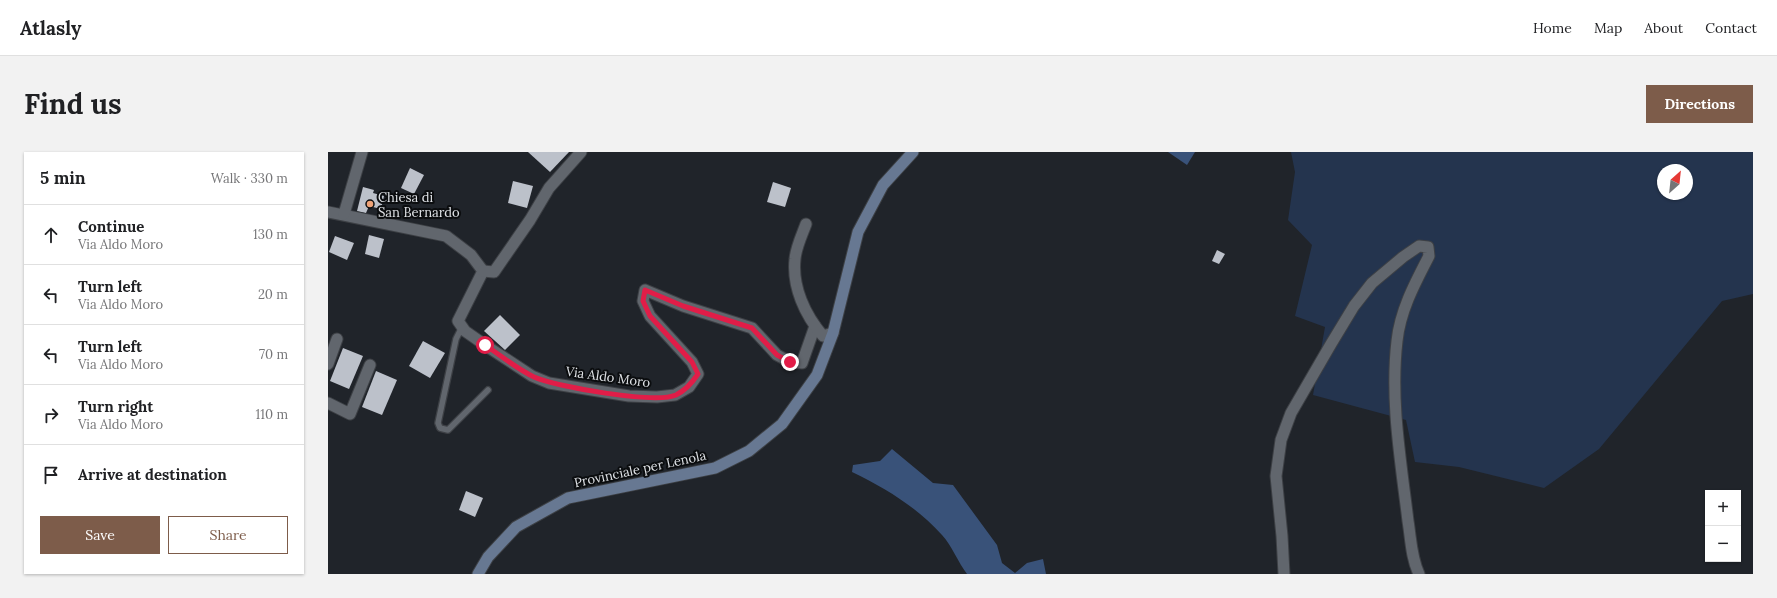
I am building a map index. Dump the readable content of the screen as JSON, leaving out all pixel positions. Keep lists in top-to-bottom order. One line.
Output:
{"streets":{"main road":["Provinciale per Lenola"],"street":["Via Aldo Moro"]},"places":["Chiesa di San Bernardo"],"north":"top right","page":{"header":"Atlasly","nav":["Home","Map","About","Contact"],"buttons":["Directions",["Save","Share"]],"title":"Find us","heading":["5 min","Walk · 330 m"],"list":[["Continue","Via Aldo Moro","130 m"],["Turn left","Via Aldo Moro","20 m"],["Turn left","Via Aldo Moro","70 m"],["Turn right","Via Aldo Moro","110 m"],"Arrive at destination"],"map_buttons":["+","−"]}}
